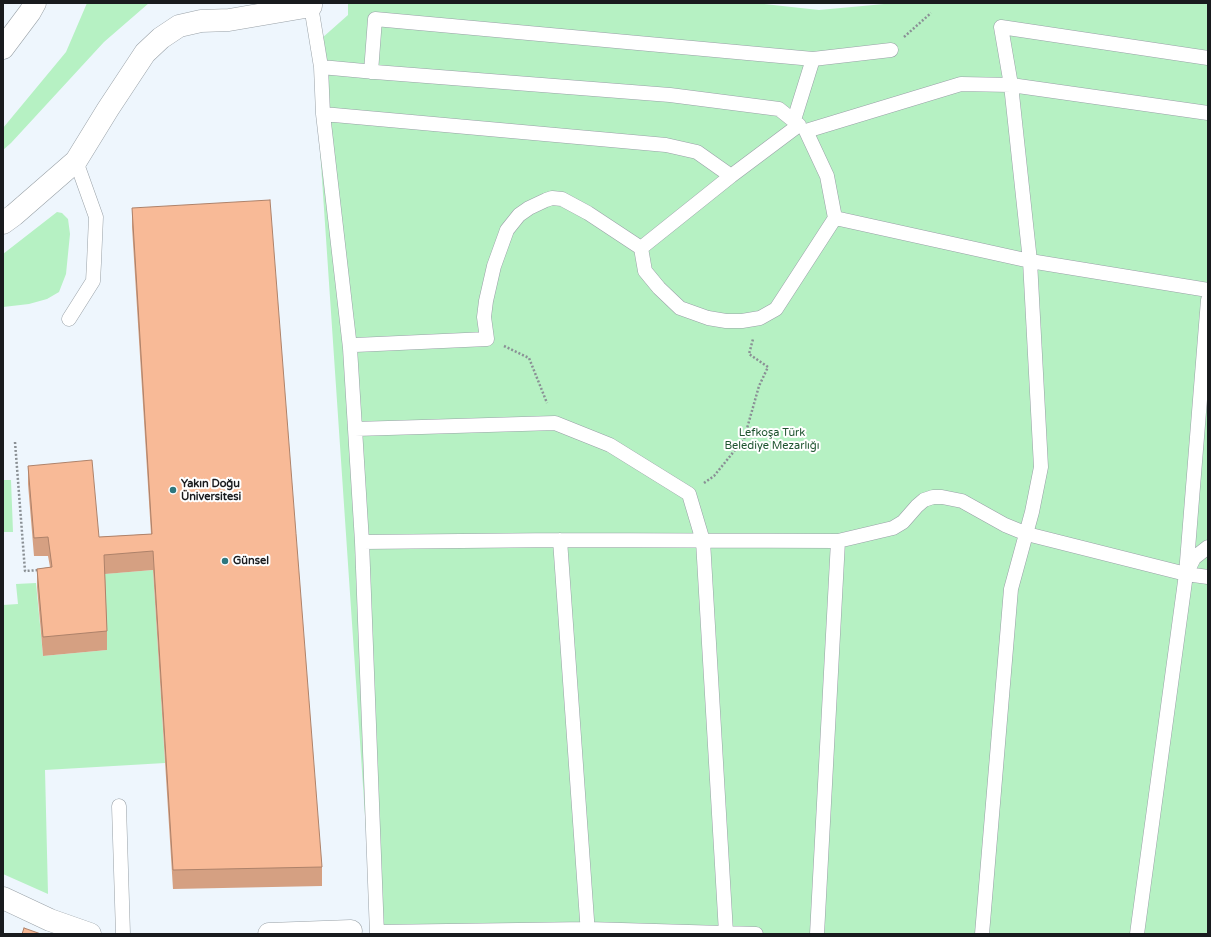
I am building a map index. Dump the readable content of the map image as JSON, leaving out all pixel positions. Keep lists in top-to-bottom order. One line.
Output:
{"parks":["Lefkoşa Türk Belediye Mezarlığı"],"places":["Yakın Doğu Üniversitesi","Günsel"]}
